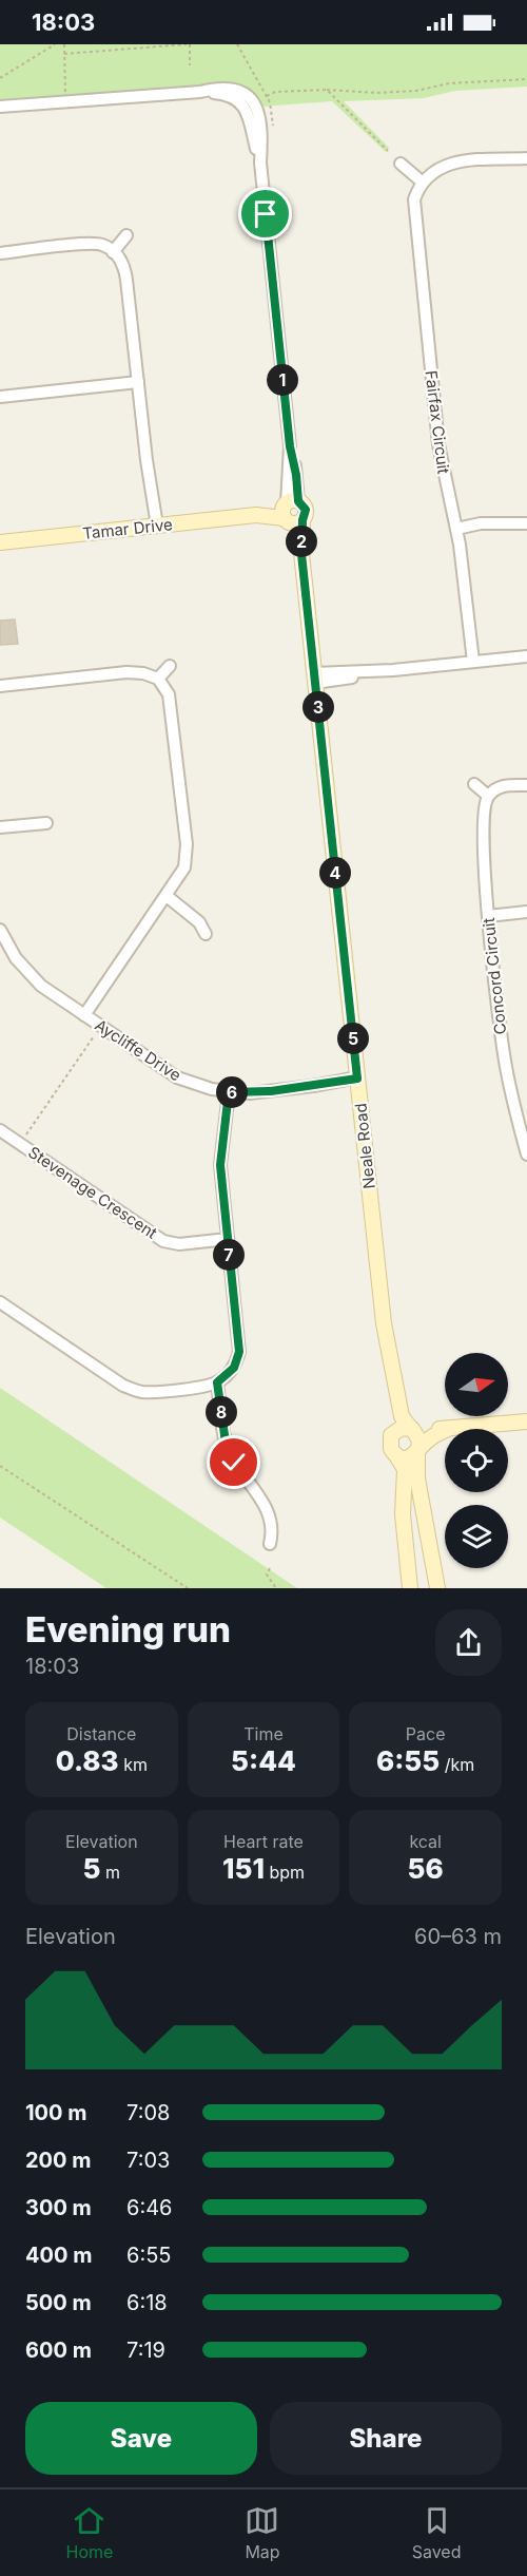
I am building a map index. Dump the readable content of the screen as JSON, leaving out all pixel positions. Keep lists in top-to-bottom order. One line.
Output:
{"streets":{"street":["Fairfax Circuit","Tamar Drive","Concord Circuit","Aycliffe Drive","Neale Road","Stevenage Crescent"]},"crossings":[["Tamar Drive","Neale Road"],["Aycliffe Drive","Neale Road"]],"north":"right","page":{"status":"18:03","pins":["1","2","3","4","5","6","7","8"],"heading":["Evening run","18:03"],"stats":[["Distance","0.83 km"],["Time","5:44"],["Pace","6:55 /km"],["Elevation","5 m"],["Heart rate","151 bpm"],["kcal","56"]],"chart":["Elevation","60–63 m"],"list":[{"name":"100 m","note":"7:08"},{"name":"200 m","note":"7:03"},{"name":"300 m","note":"6:46"},{"name":"400 m","note":"6:55"},{"name":"500 m","note":"6:18"},{"name":"600 m","note":"7:19"}],"buttons":["Save","Share"],"tabs":["Home","Map","Saved"]}}
